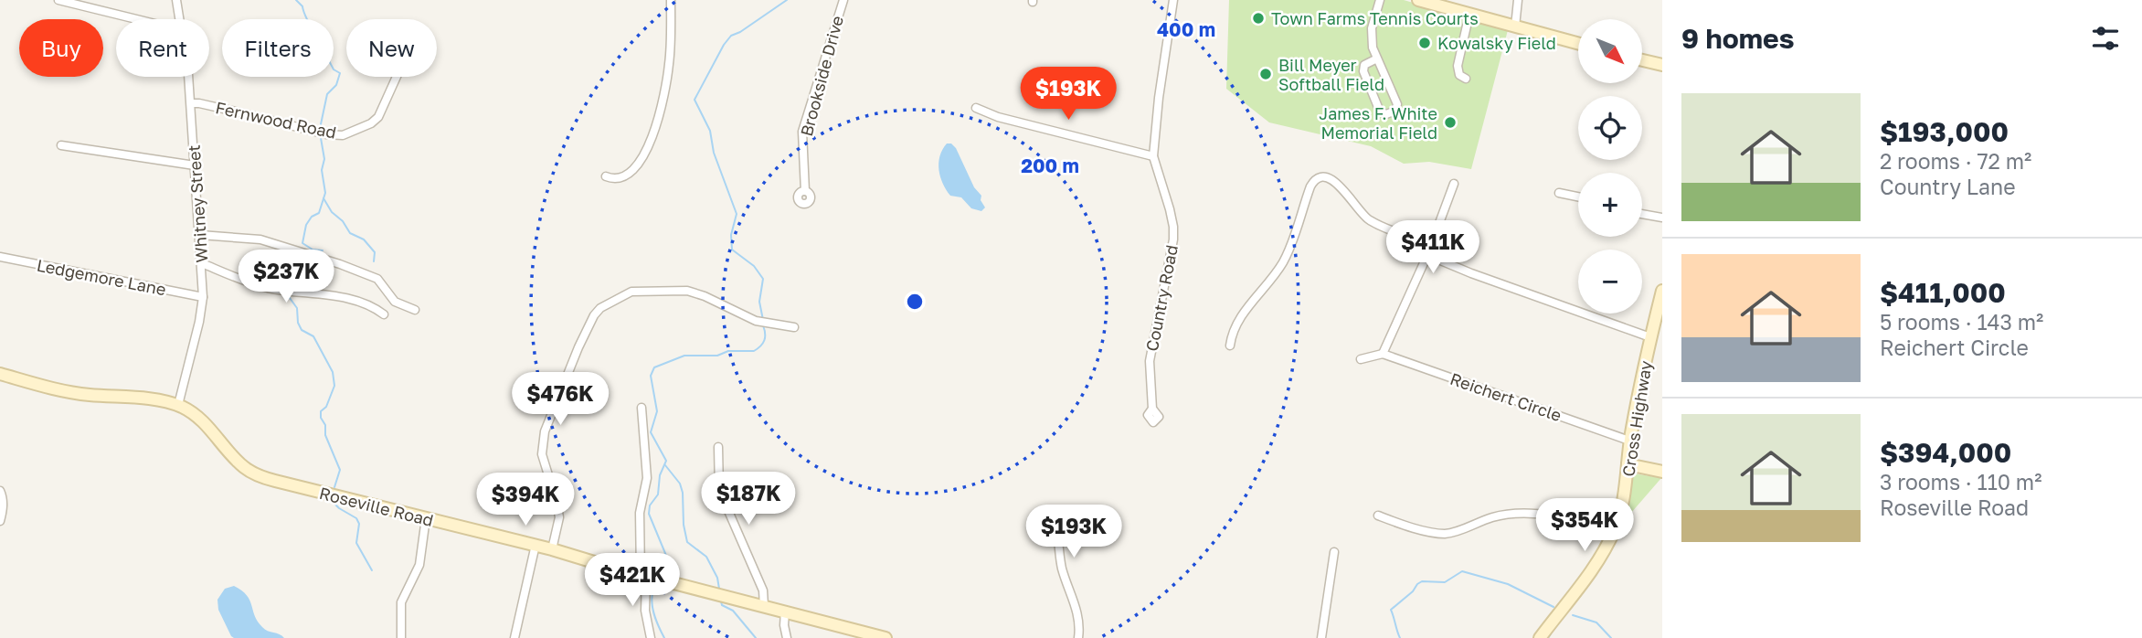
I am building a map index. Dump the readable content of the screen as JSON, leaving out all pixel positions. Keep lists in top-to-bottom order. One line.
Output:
{"streets":{"street":["Brookside Drive","Fernwood Road","Whitney Street","Ledgemore Lane","Country Road","Reichert Circle","Cross Highway","Roseville Road"]},"crossings":[["Fernwood Road","Whitney Street"],["Whitney Street","Ledgemore Lane"],["Whitney Street","Roseville Road"],["Reichert Circle","Cross Highway"]],"places":["Town Farms Tennis Courts","Kowalsky Field","Bill Meyer Softball Field","James F. White Memorial Field"],"north":"bottom right","page":{"heading":"9 homes","map_buttons":["+","−"],"chip":["Buy","Rent","Filters","New"],"price":["$193K","$411K","$237K","$476K","$187K","$394K","$354K","$193K","$421K"],"list":[{"name":"$193,000","note":"2 rooms · 72 m² · Country Lane"},{"name":"$411,000","note":"5 rooms · 143 m² · Reichert Circle"},{"name":"$394,000","note":"3 rooms · 110 m² · Roseville Road"}]},"rings":["400 m","200 m"]}
